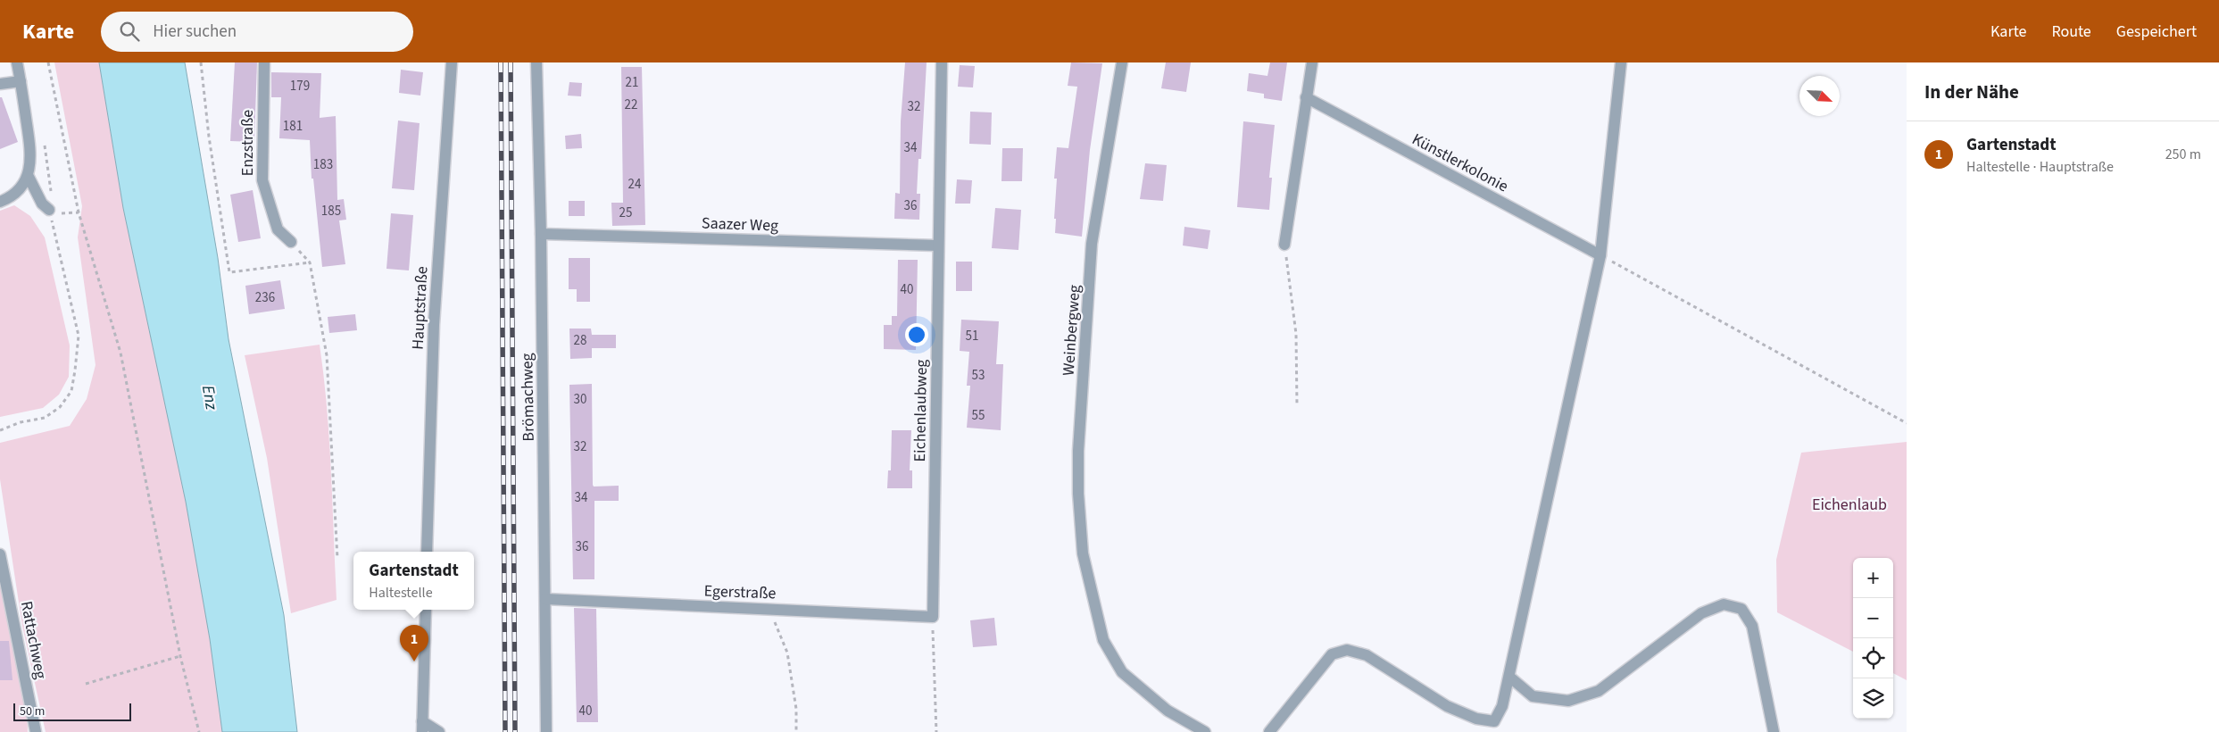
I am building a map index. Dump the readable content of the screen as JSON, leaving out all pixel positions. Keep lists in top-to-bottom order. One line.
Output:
{"streets":{"street":["Enzstraße","Künstlerkolonie","Saazer Weg","Hauptstraße","Weinbergweg","Brömachweg","Eichenlaubweg","Egerstraße","Rattachweg"]},"crossings":[["Saazer Weg","Brömachweg"],["Saazer Weg","Eichenlaubweg"],["Brömachweg","Egerstraße"],["Eichenlaubweg","Egerstraße"]],"water":["Enz"],"parks":["Eichenlaub"],"house_numbers":["21","179","22","32","181","34","183","24","36","185","25","40","236","51","28","53","30","55","32","34","36","40"],"scale_bar":"50 m","north":"bottom right","page":{"header":"Karte","search":"Hier suchen","nav":["Karte","Route","Gespeichert"],"heading":"In der Nähe","list":[{"mark":"1","name":"Gartenstadt","note":"Haltestelle · Hauptstraße","value":"250 m"}],"popup":["Gartenstadt","Haltestelle"],"map_buttons":["+","−"],"pins":"1","scale":"50 m"}}
